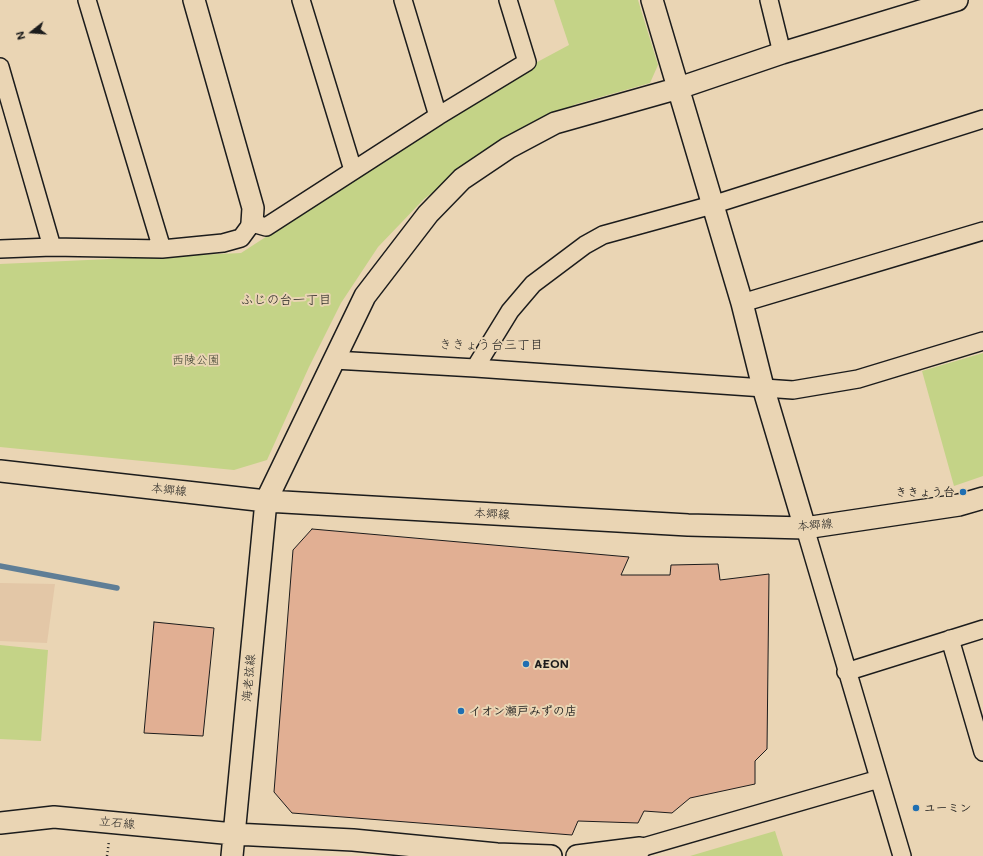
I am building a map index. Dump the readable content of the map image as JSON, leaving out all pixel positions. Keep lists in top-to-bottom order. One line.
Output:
{"streets":{"street":["本郷線","海老弦線","立石線"]},"crossings":[["本郷線","海老弦線"],["海老弦線","立石線"]],"districts":["ふじの台一丁目","ききょう台三丁目"],"parks":["西陵公園"],"places":["ききょう台","AEON","イオン瀬戸みずの店","ユーミン"],"north":"left"}
